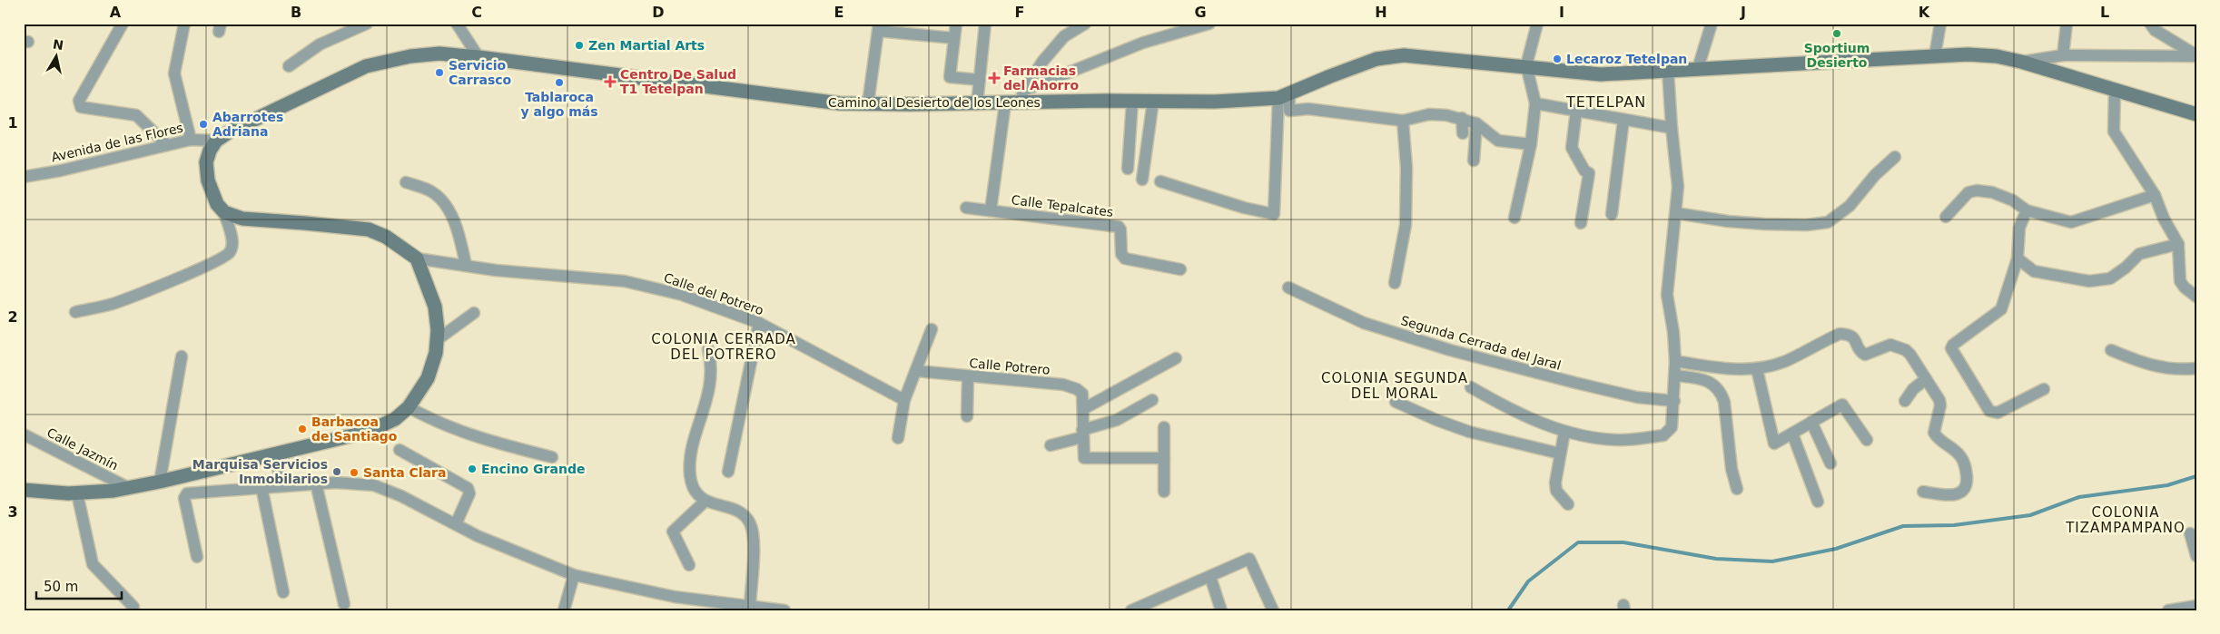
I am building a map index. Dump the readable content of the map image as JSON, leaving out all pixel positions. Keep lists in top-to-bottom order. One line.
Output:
{"streets":{"main road":["Camino al Desierto de los Leones"],"street":["Avenida de las Flores","Calle Tepalcates","Calle del Potrero","Segunda Cerrada del Jaral","Calle Potrero","Calle Jazmín"]},"crossings":[["Camino al Desierto de los Leones","Avenida de las Flores"]],"districts":["TETELPAN","COLONIA CERRADA DEL POTRERO","COLONIA SEGUNDA DEL MORAL","COLONIA TIZAMPAMPANO"],"places":{"other":["Sportium Desierto","Zen Martial Arts","Lecaroz Tetelpan","Servicio Carrasco","Tablaroca y algo más","Abarrotes Adriana","Barbacoa de Santiago","Encino Grande","Marquisa Servicios Inmobilarios","Santa Clara"],"health":["Farmacias del Ahorro","Centro De Salud T1 Tetelpan"]},"scale_bar":"50 m","north":"top","grid":{"columns":["A","B","C","D","E","F","G","H","I","J","K","L"],"rows":["1","2","3"]}}
